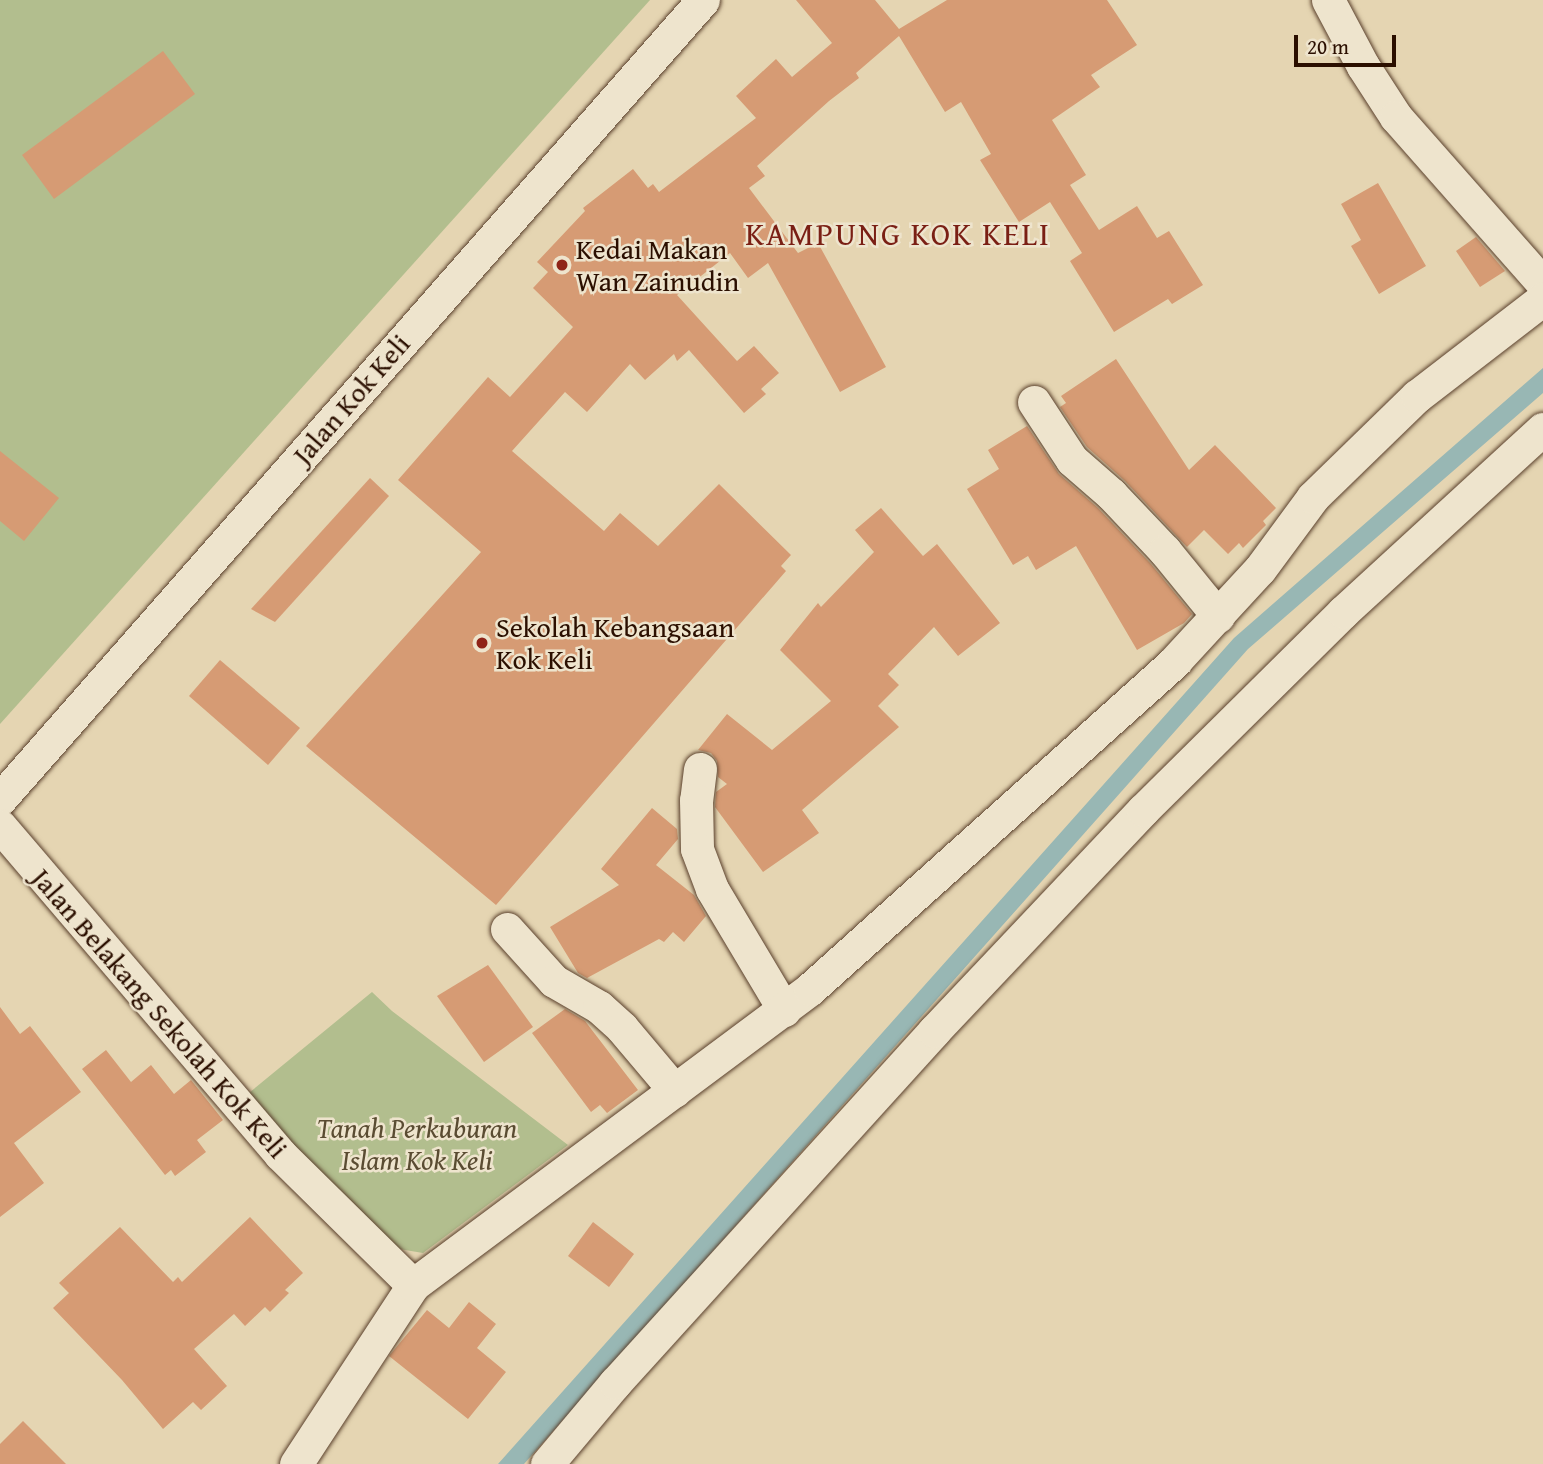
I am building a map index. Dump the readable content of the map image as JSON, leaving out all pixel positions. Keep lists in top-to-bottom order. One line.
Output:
{"streets":{"street":["Jalan Kok Keli","Jalan Belakang Sekolah Kok Keli"]},"districts":["KAMPUNG KOK KELI"],"parks":["Tanah Perkuburan Islam Kok Keli"],"places":["Kedai Makan Wan Zainudin","Sekolah Kebangsaan Kok Keli"],"scale_bar":"20 m"}
